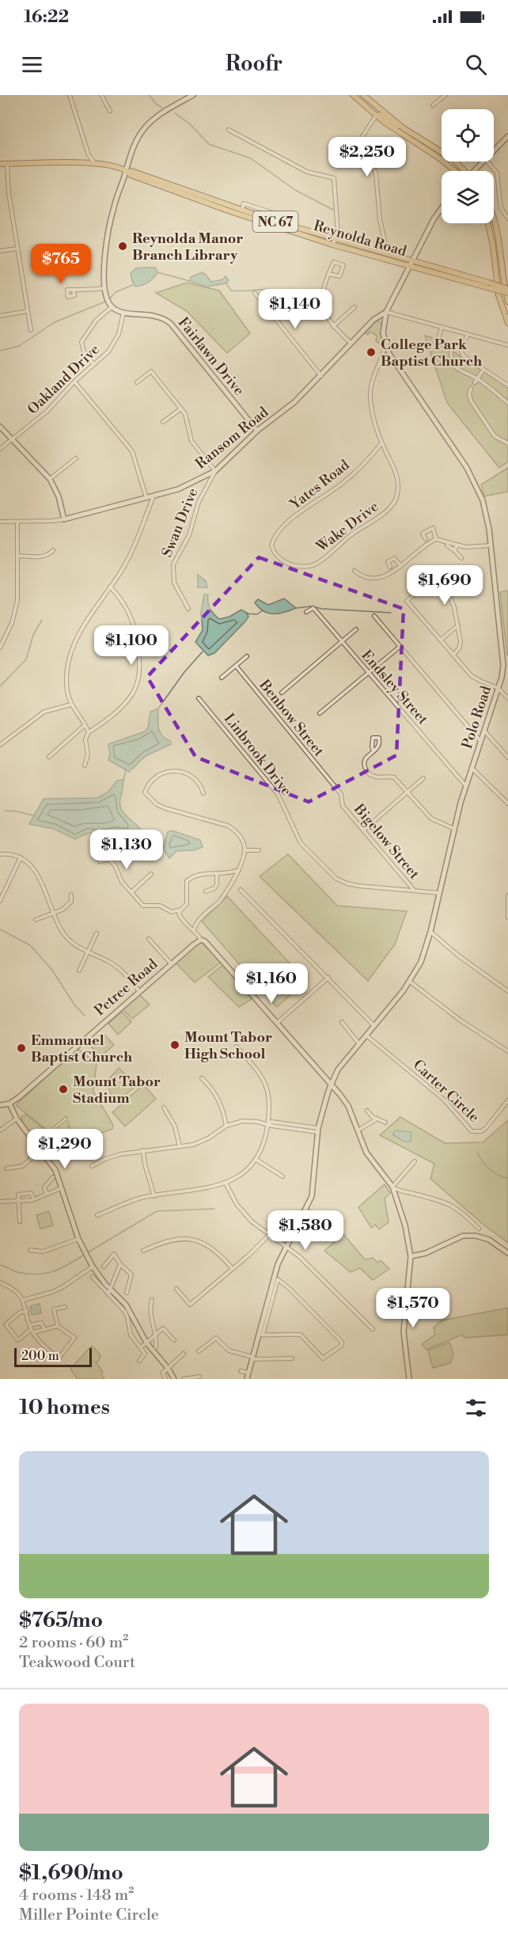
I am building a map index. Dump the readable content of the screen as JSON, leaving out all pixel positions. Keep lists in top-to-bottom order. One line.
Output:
{"streets":{"main road":["NC 67","Reynolda Road"],"street":["Fairlawn Drive","Oakland Drive","Ransom Road","Yates Road","Swan Drive","Wake Drive","Endsley Street","Polo Road","Benbow Street","Linbrook Drive","Bigelow Street","Petree Road","Carter Circle"]},"crossings":[["Reynolda Road","Polo Road"],["Fairlawn Drive","Oakland Drive"],["Fairlawn Drive","Ransom Road"],["Ransom Road","Swan Drive"],["Ransom Road","Polo Road"],["Yates Road","Wake Drive"],["Wake Drive","Polo Road"],["Endsley Street","Polo Road"],["Polo Road","Linbrook Drive"],["Polo Road","Carter Circle"],["Benbow Street","Bigelow Street"],["Linbrook Drive","Bigelow Street"]],"places":["Reynolda Manor Branch Library","College Park Baptist Church","Mount Tabor High School","Emmanuel Baptist Church","Mount Tabor Stadium"],"scale_bar":"200 m","page":{"status":"16:22","header":"Roofr","price":["$2,250","$765","$1,140","$1,690","$1,100","$1,130","$1,160","$1,290","$1,580","$1,570"],"scale":"200 m","heading":"10 homes","list":[{"name":"$765/mo","note":"2 rooms · 60 m² · Teakwood Court"},{"name":"$1,690/mo","note":"4 rooms · 148 m² · Miller Pointe Circle"}]}}
